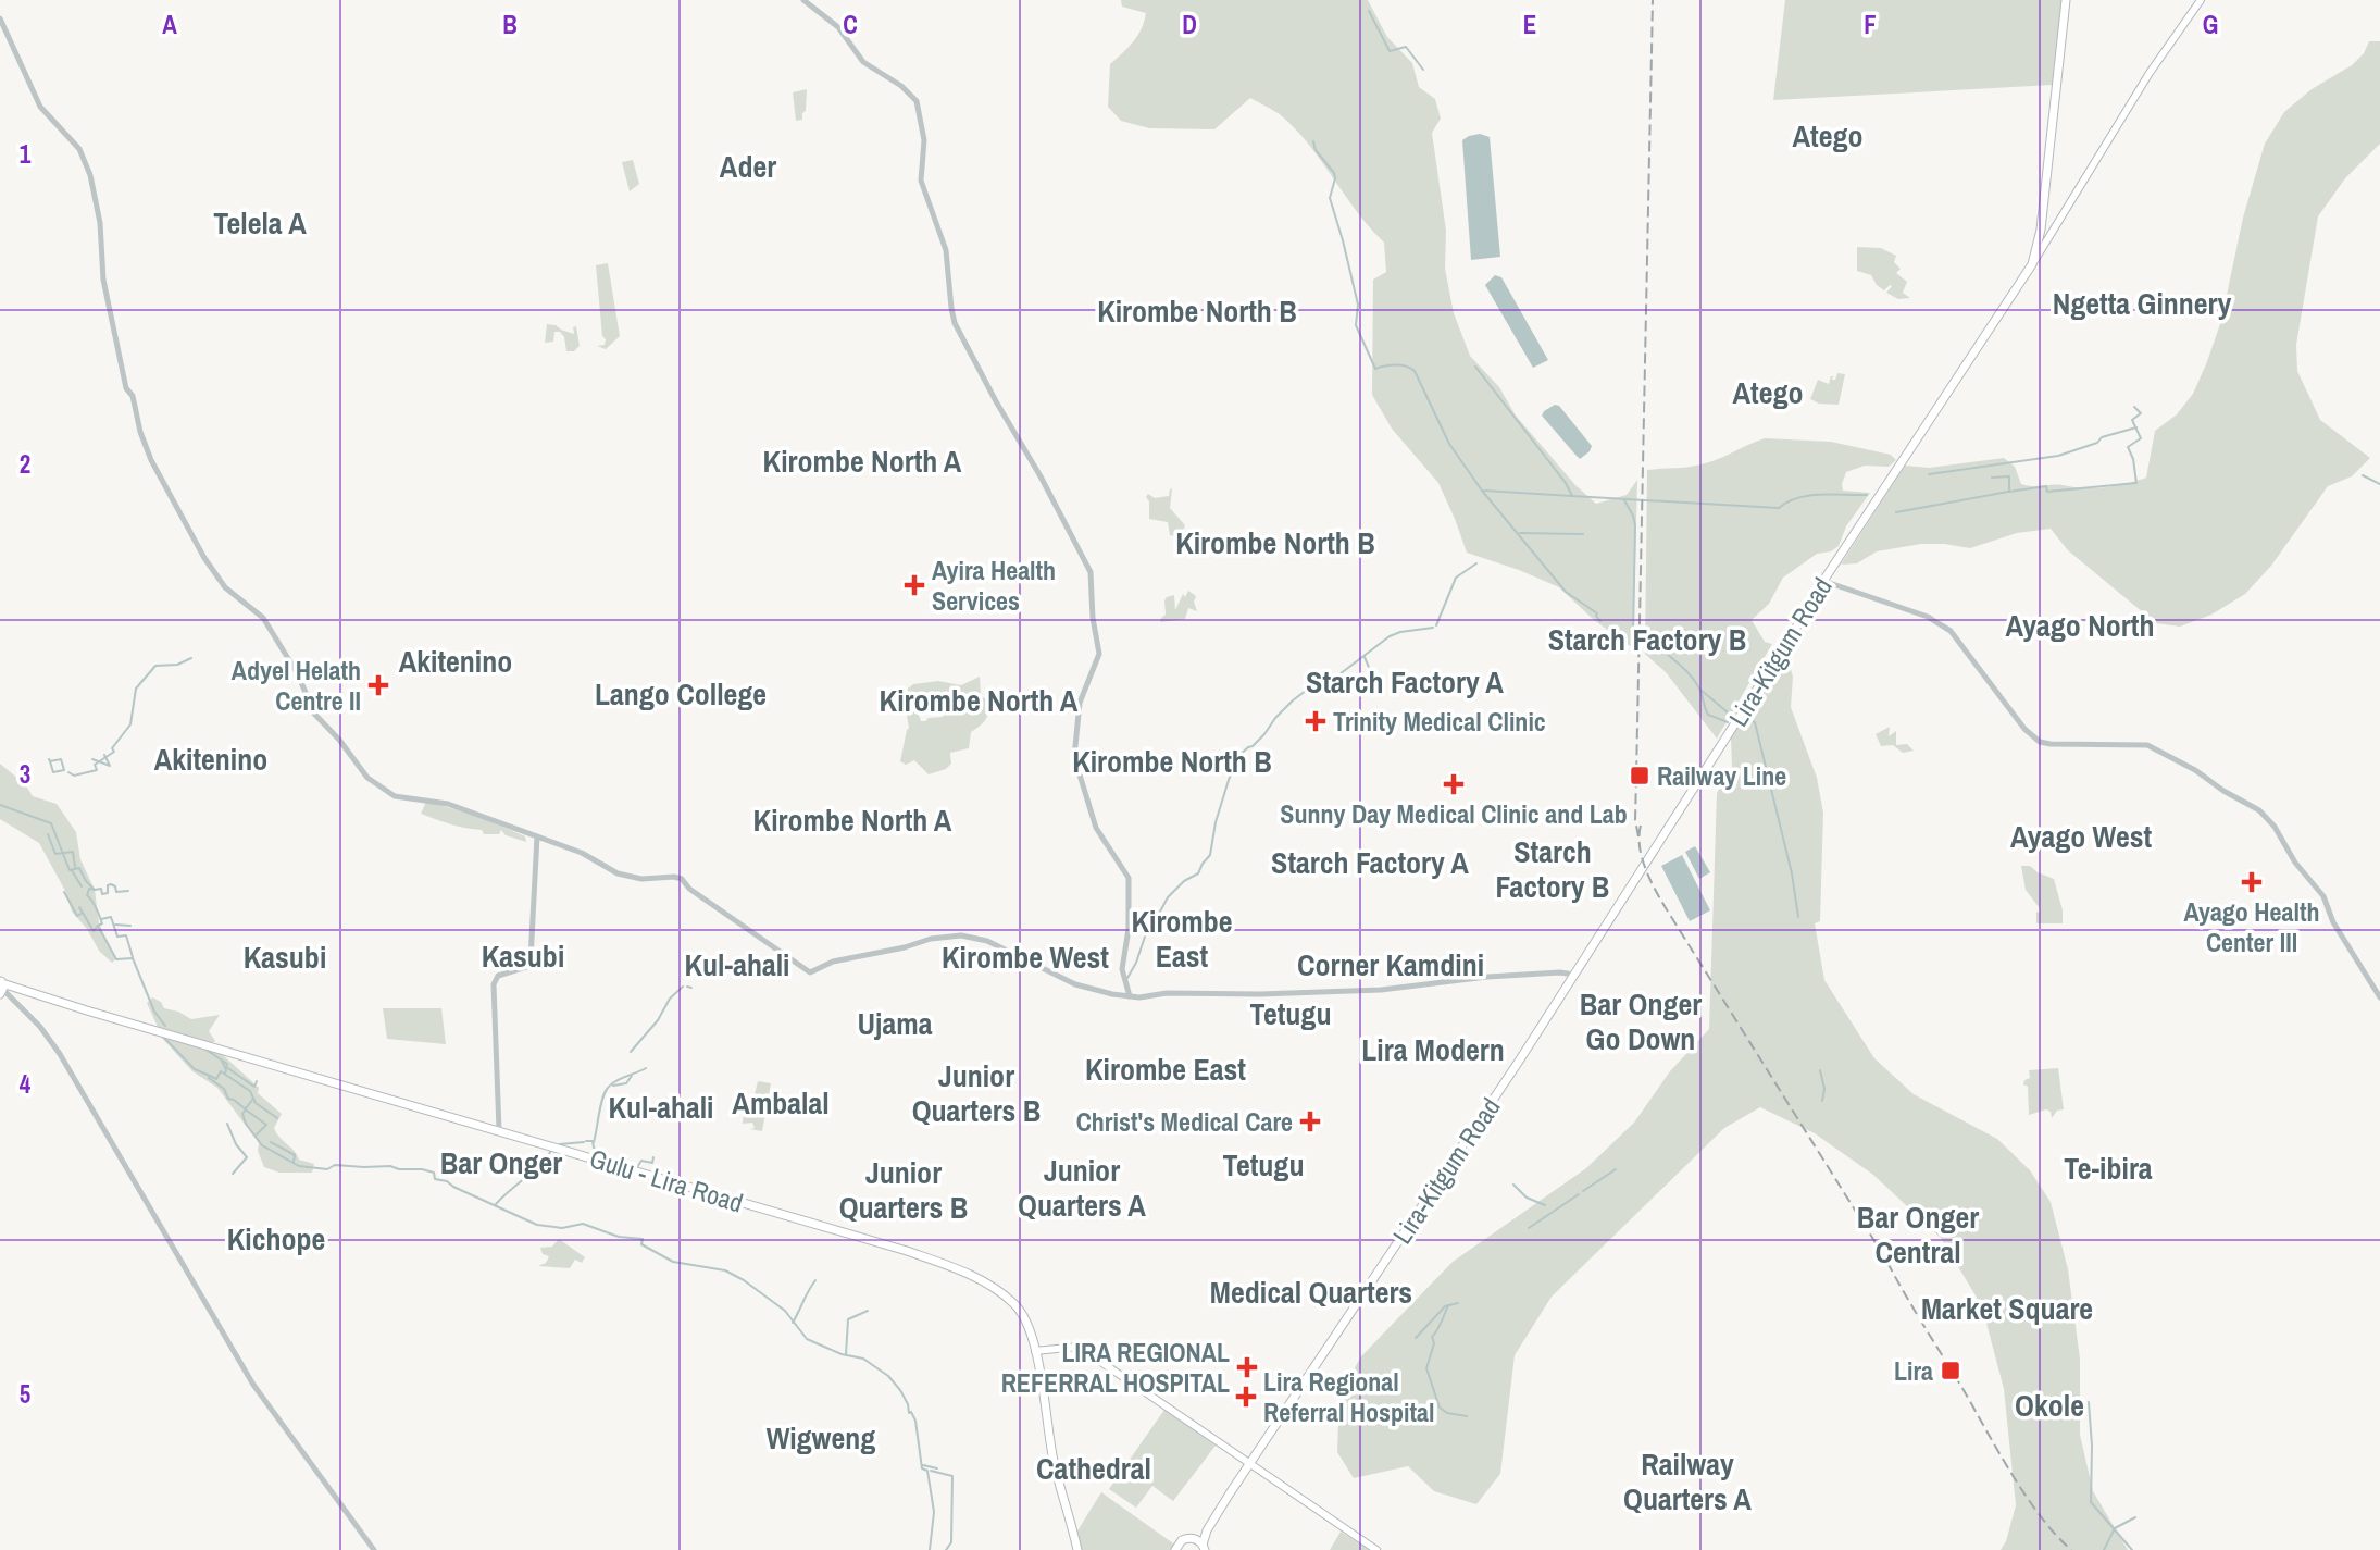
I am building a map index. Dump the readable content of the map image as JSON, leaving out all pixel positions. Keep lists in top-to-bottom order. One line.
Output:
{"streets":{"main road":["Lira-Kitgum Road","Gulu - Lira Road"]},"districts":["Atego","Ader","Telela A","Ngetta Ginnery","Kirombe North B","Atego","Kirombe North A","Kirombe North B","Ayago North","Starch Factory B","Akitenino","Starch Factory A","Lango College","Kirombe North A","Akitenino","Kirombe North B","Kirombe North A","Ayago West","Starch Factory B","Starch Factory A","Kirombe East","Kasubi","Kasubi","Kirombe West","Kul-ahali","Corner Kamdini","Bar Onger Go Down","Tetugu","Ujama","Lira Modern","Kirombe East","Junior Quarters B","Ambalal","Kul-ahali","Bar Onger","Tetugu","Te-ibira","Junior Quarters A","Junior Quarters B","Bar Onger Central","Kichope","Medical Quarters","Market Square","Okole","Wigweng","Railway Quarters A","Cathedral"],"places":{"health":["Ayira Health Services","Adyel Helath Centre II","Trinity Medical Clinic","Sunny Day Medical Clinic and Lab","Ayago Health Center III","Christ's Medical Care","LIRA REGIONAL REFERRAL HOSPITAL","Lira Regional Referral Hospital"],"transit":["Railway Line","Lira"]},"grid":{"columns":["A","B","C","D","E","F","G"],"rows":["1","2","3","4","5"]}}
